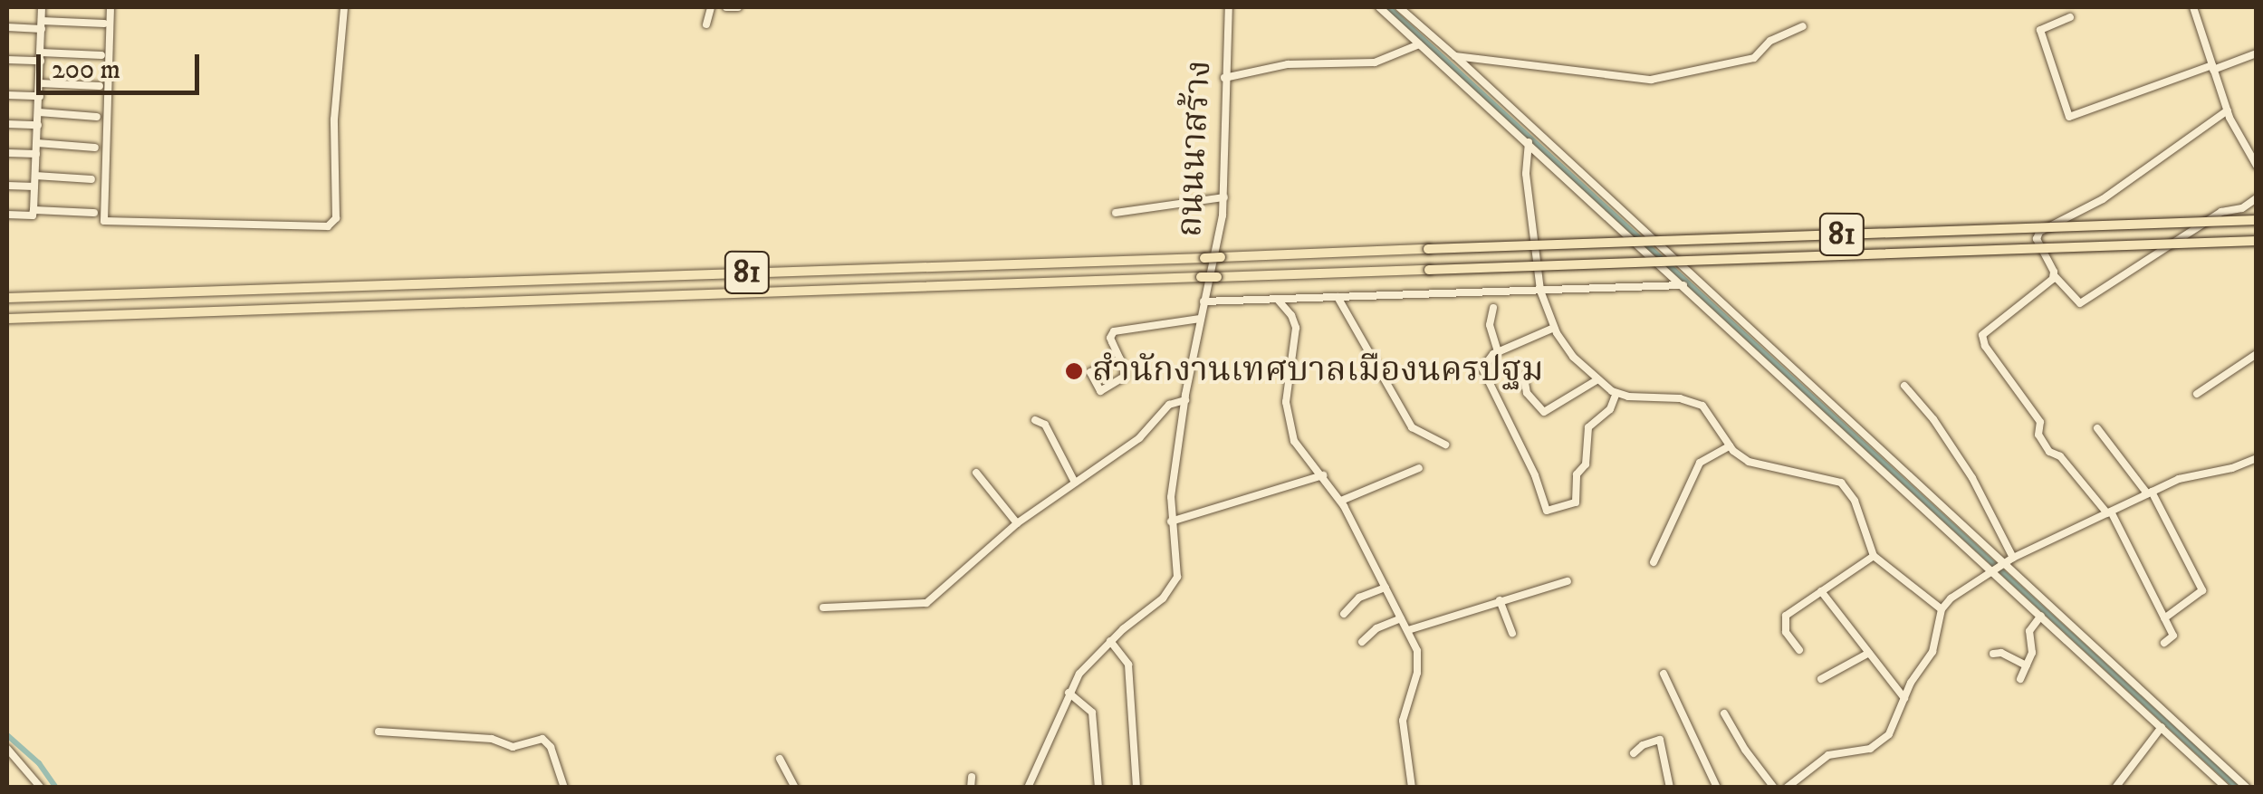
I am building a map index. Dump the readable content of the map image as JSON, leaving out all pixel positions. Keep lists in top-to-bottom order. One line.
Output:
{"streets":{"highway":["81"],"street":["ถนนนาสร้าง"]},"places":["สำนักงานเทศบาลเมืองนครปฐม"],"scale_bar":"200 m"}
